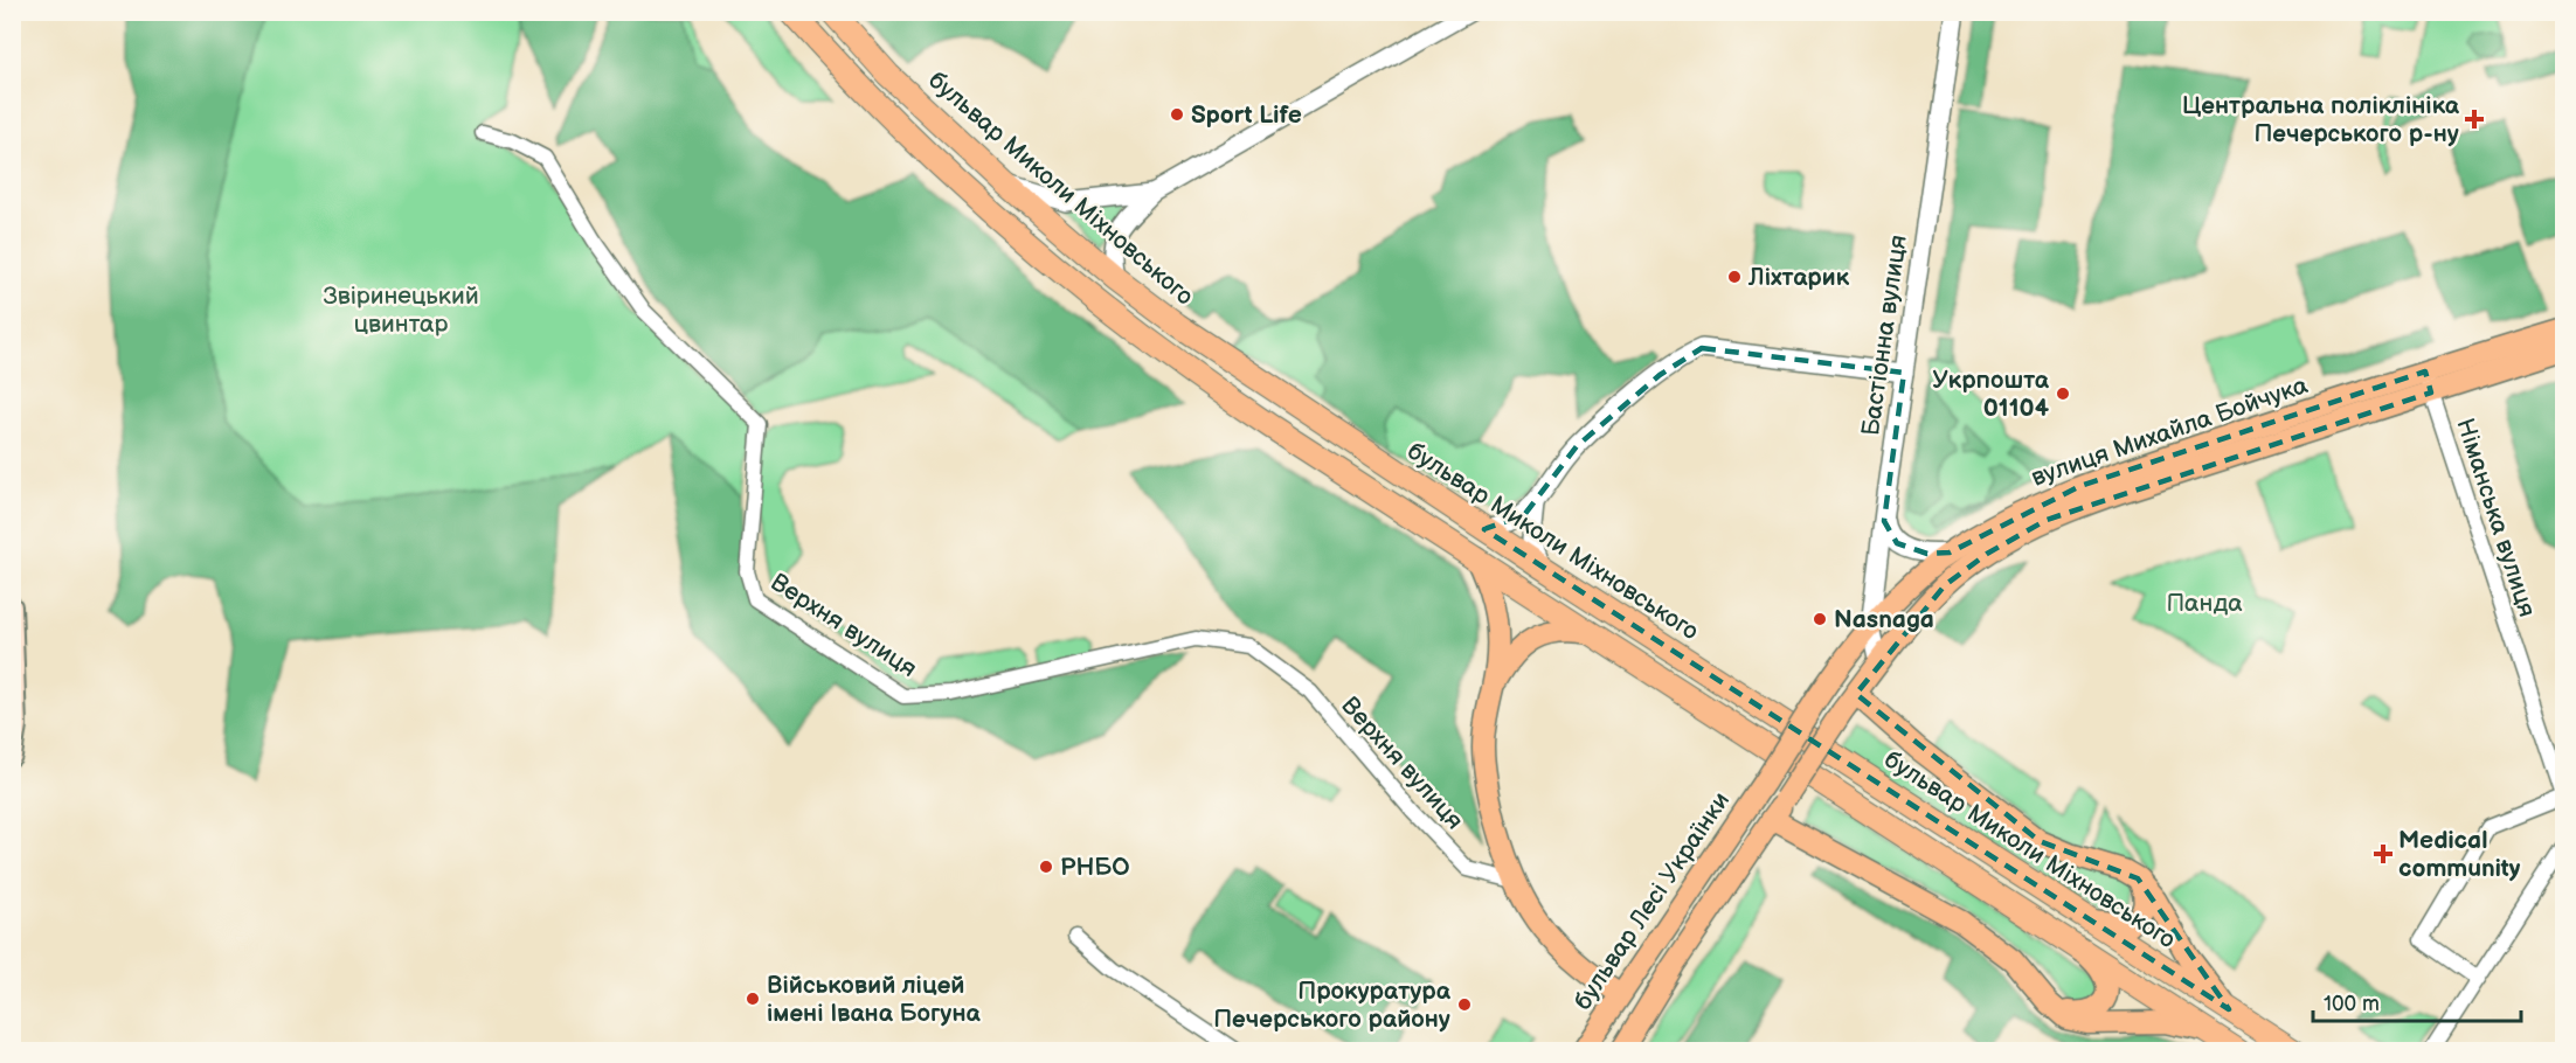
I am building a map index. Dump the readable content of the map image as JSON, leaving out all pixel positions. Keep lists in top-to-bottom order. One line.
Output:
{"streets":{"highway":["бульвар Миколи Міхновського"],"main road":["вулиця Михайла Бойчука","бульвар Лесі Українки"],"street":["Бастіонна вулиця","Німанська вулиця","Верхня вулиця"]},"crossings":[["Бастіонна вулиця","вулиця Михайла Бойчука"],["вулиця Михайла Бойчука","Німанська вулиця"],["вулиця Михайла Бойчука","бульвар Лесі Українки"]],"parks":["Звіринецький цвинтар","Панда"],"places":{"other":["Sport Life","Ліхтарик","Укрпошта 01104","Nasnaga","РНБО","Військовий ліцей імені Івана Богуна","Прокуратура Печерського району"],"health":["Центральна поліклініка Печерського р-ну","Medical community"]},"scale_bar":"100 m"}
